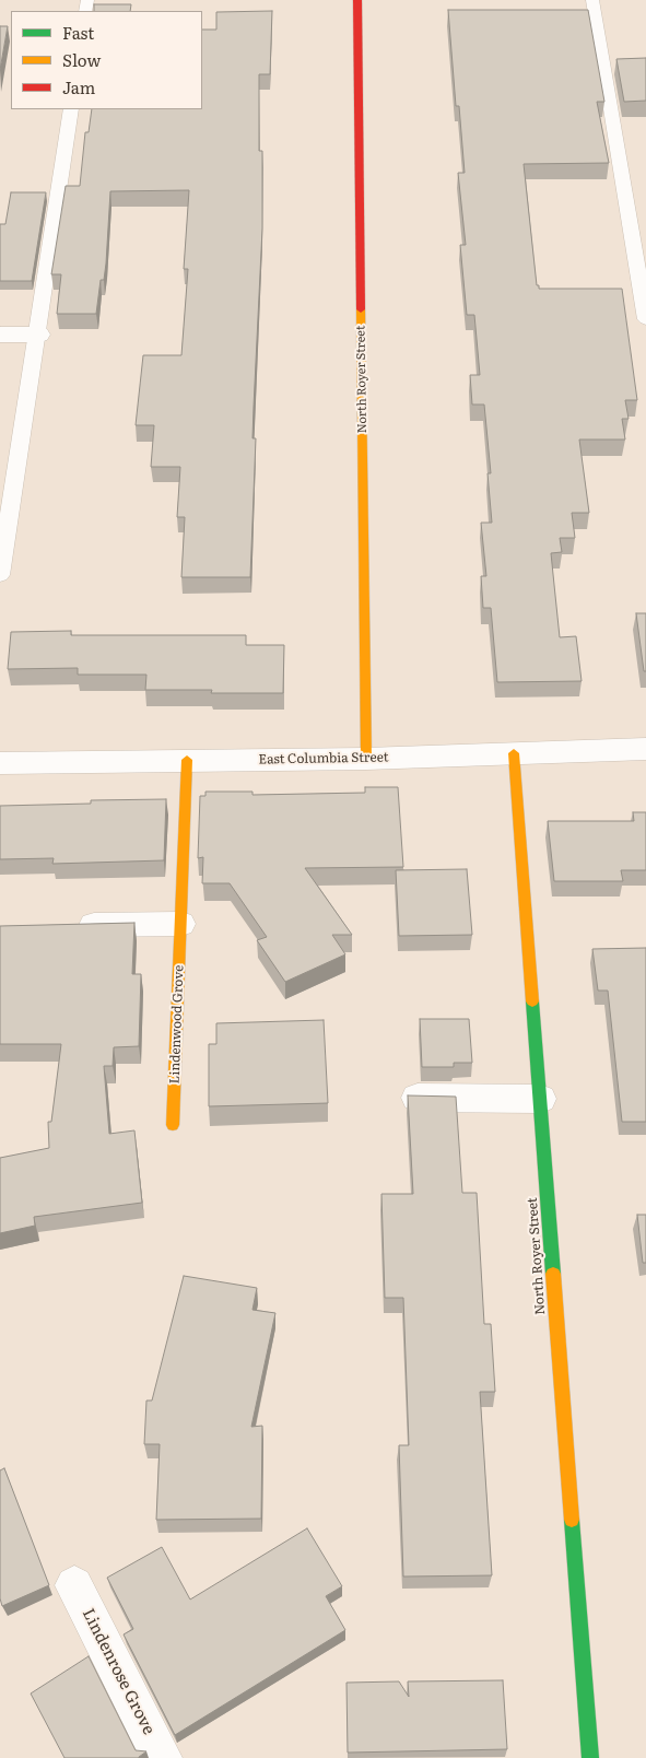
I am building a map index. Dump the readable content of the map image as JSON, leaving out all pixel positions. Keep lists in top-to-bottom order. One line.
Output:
{"streets":{"street":["North Royer Street","East Columbia Street","Lindenwood Grove","Lindenrose Grove"]},"crossings":[["North Royer Street","East Columbia Street"],["East Columbia Street","Lindenwood Grove"]],"legend":["Fast","Slow","Jam"]}
